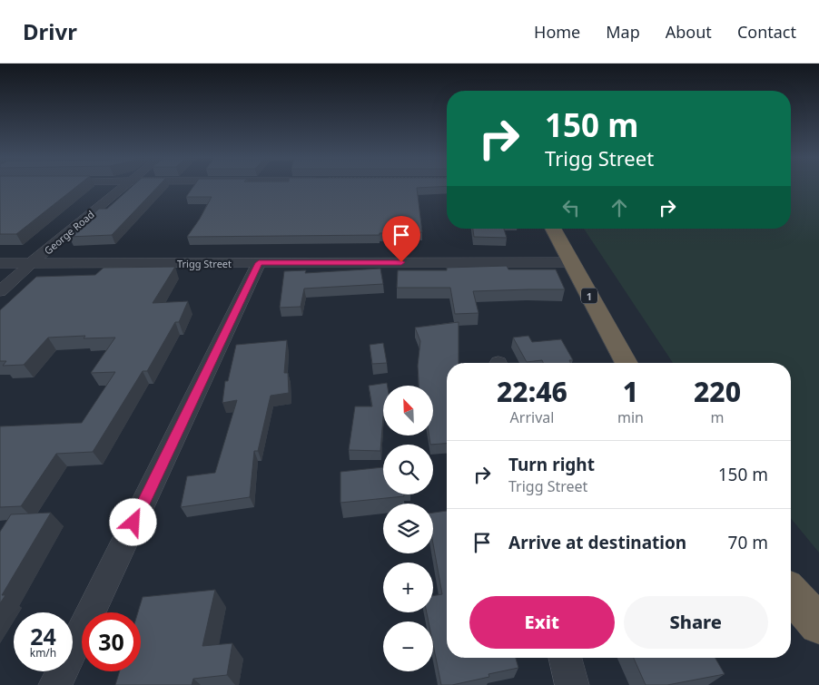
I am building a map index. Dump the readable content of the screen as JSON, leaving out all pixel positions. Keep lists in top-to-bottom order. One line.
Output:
{"streets":{"highway":["1"],"street":["George Road","Trigg Street"]},"crossings":[["George Road","Trigg Street"],["Trigg Street","1"]],"north":"top left","page":{"header":"Drivr","nav":["Home","Map","About","Contact"],"turn":["150 m","Trigg Street"],"eta":["22:46","Arrival","1","min","220","m"],"map_buttons":["+","−"],"list":[{"name":"Turn right","note":"Trigg Street","value":"150 m"},{"name":"Arrive at destination","value":"70 m"}],"buttons":["Exit","Share"],"speed":"24 km/h","limit":"30"}}
